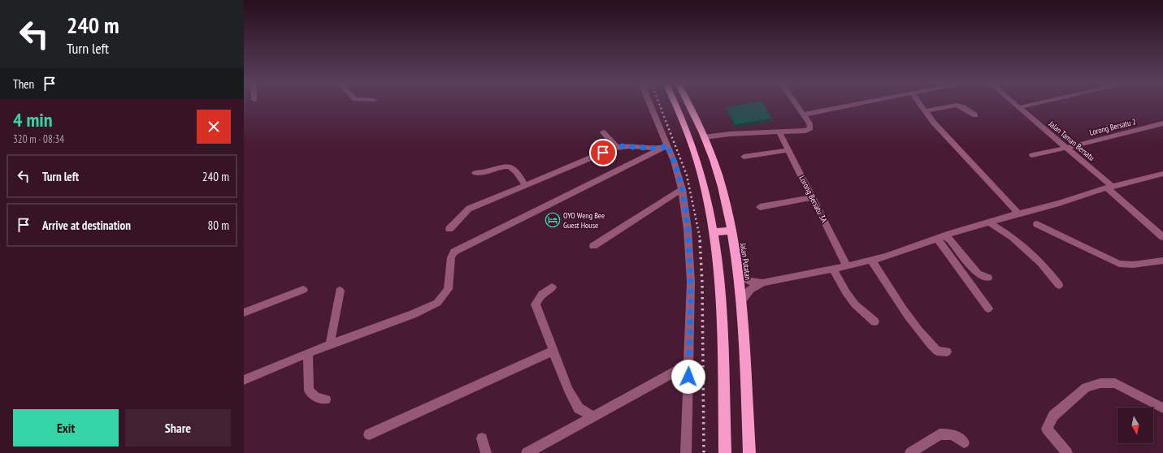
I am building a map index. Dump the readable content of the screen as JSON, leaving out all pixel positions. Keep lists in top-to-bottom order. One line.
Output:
{"streets":{"highway":["Jalan Putatan"],"street":["Lorong Bersatu 2","Jalan Taman Bersatu","Lorong Bersatu 3A"]},"crossings":[["Lorong Bersatu 2","Jalan Taman Bersatu"]],"places":{"hotel":["OYO Weng Bee Guest House"]},"north":"bottom","page":{"turn":["240 m","Turn left"],"then":"Then","heading":["4 min","320 m · 08:34"],"list":[{"name":"Turn left","value":"240 m"},{"name":"Arrive at destination","value":"80 m"}],"buttons":["Exit","Share"]}}
